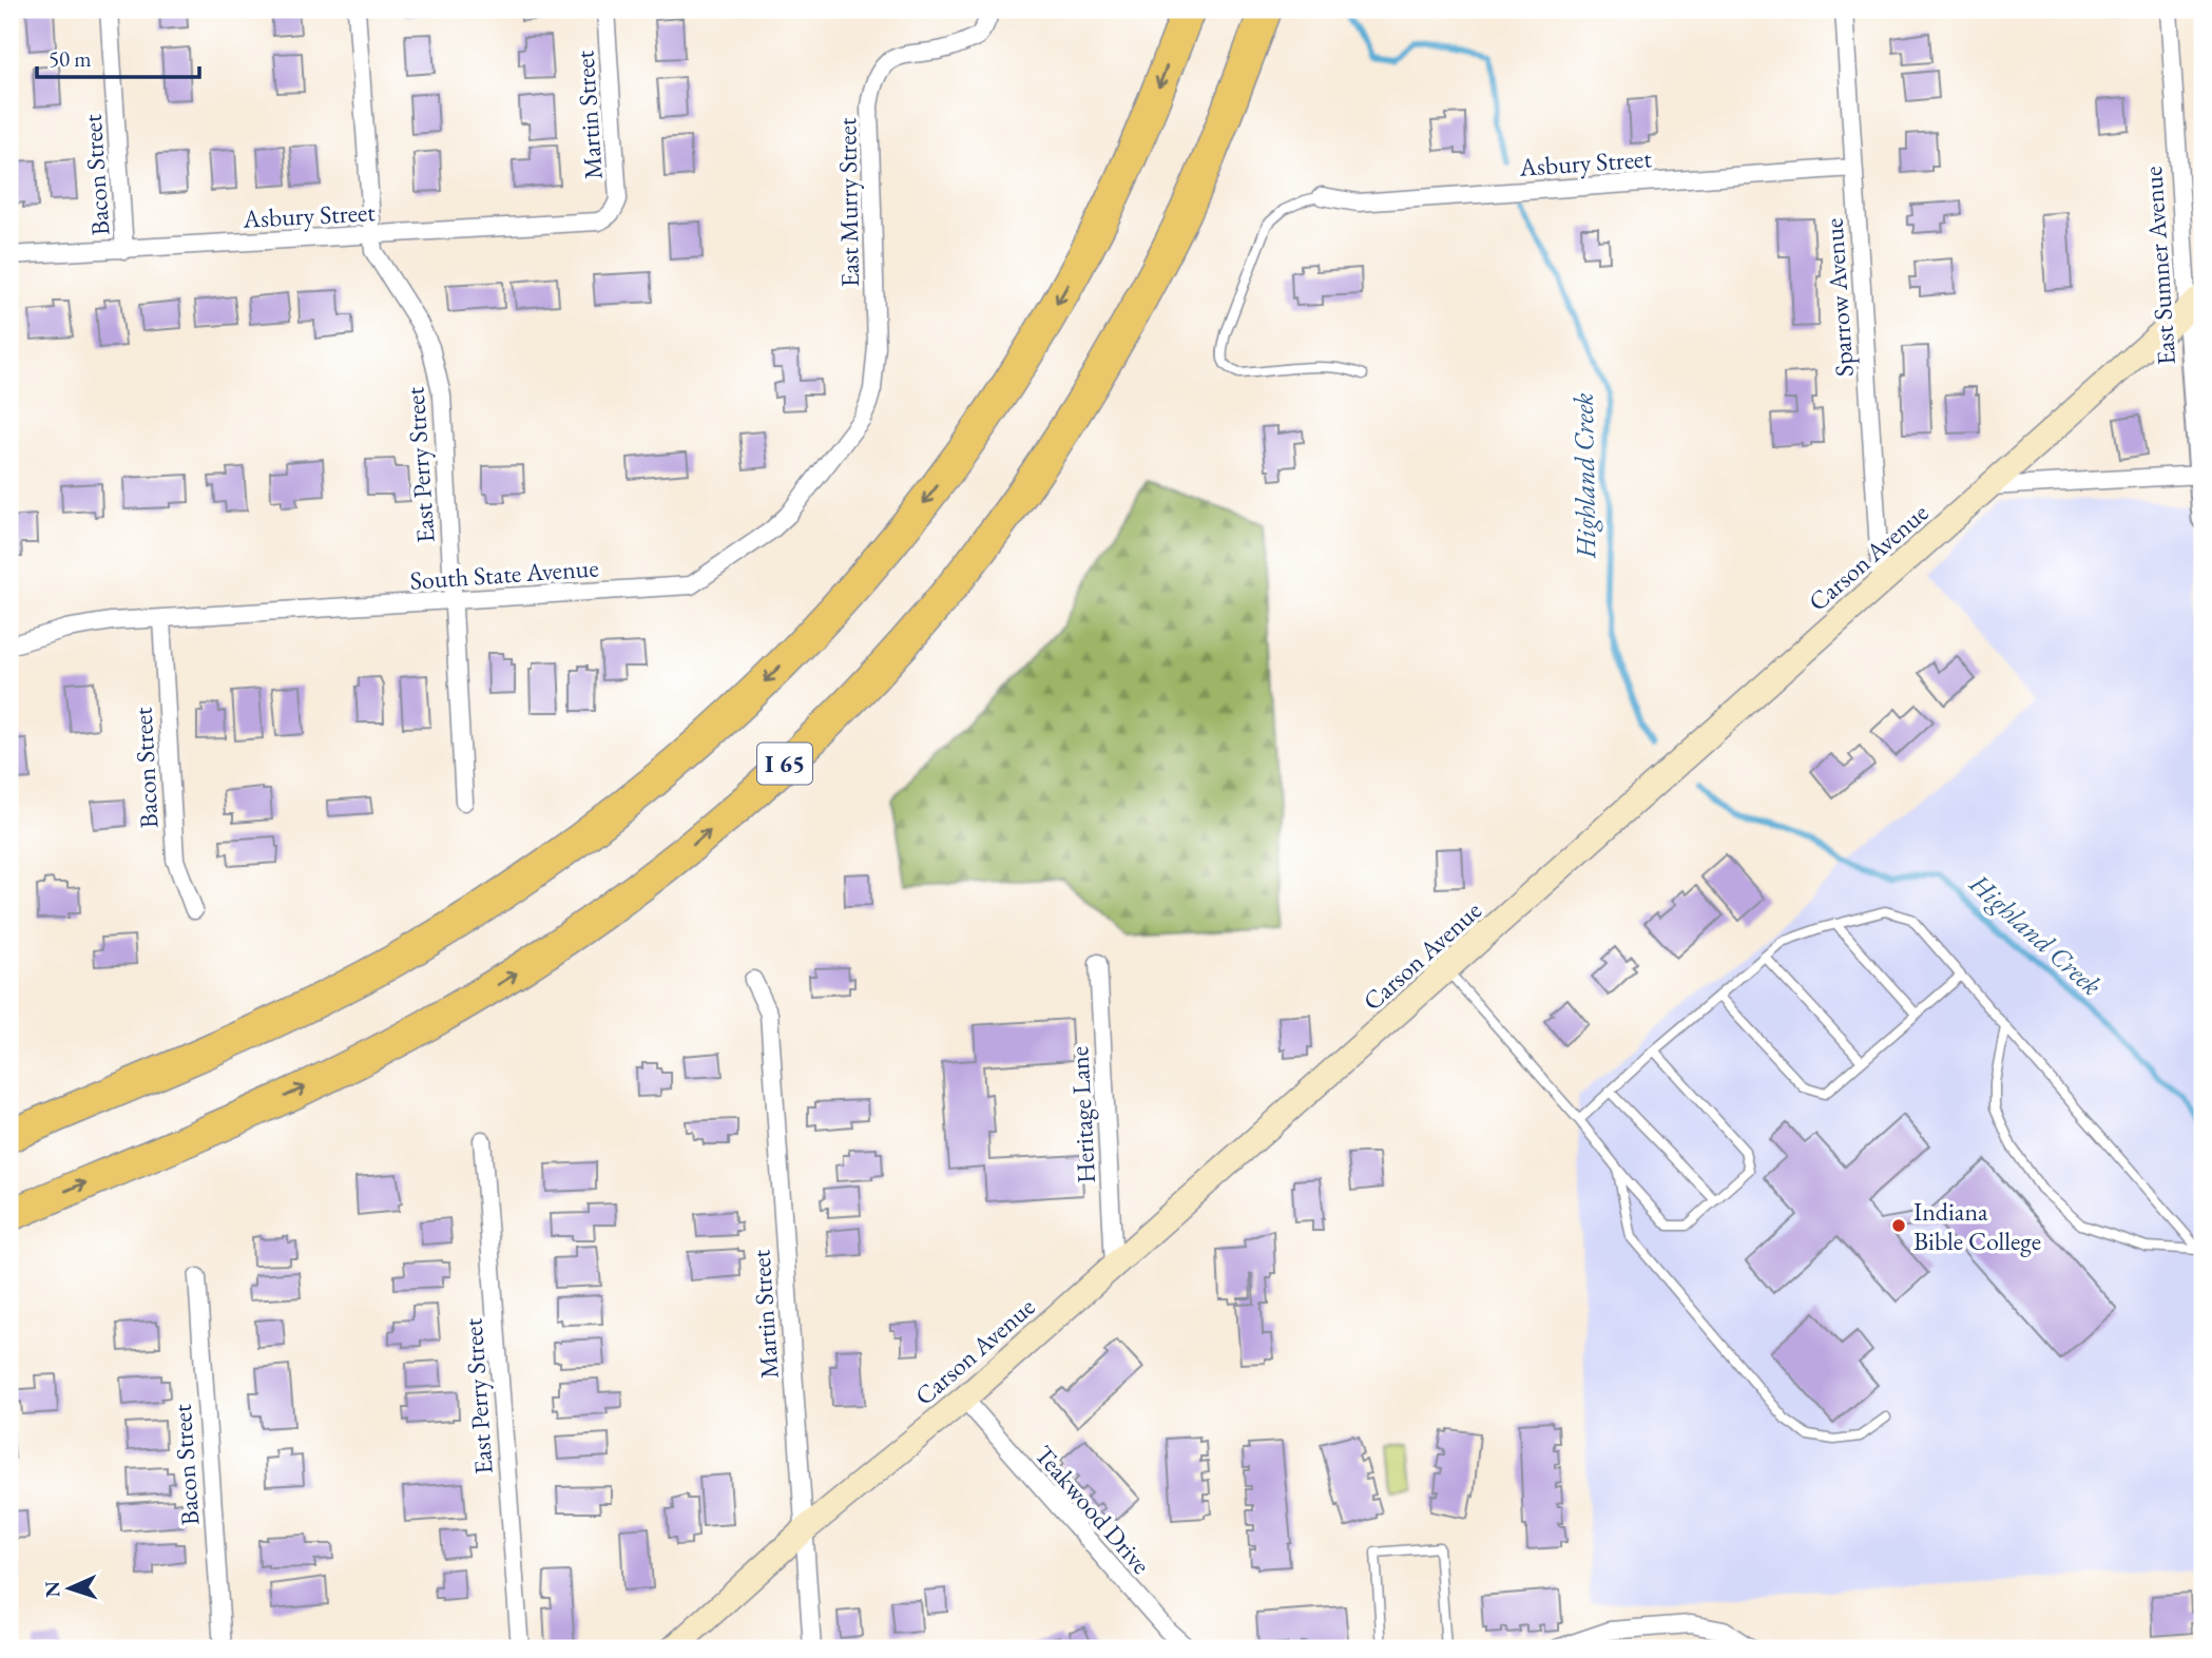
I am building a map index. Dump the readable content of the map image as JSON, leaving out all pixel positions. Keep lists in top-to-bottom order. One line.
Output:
{"streets":{"highway":["I 65"],"main road":["Carson Avenue"],"street":["Martin Street","Asbury Street","Bacon Street","East Murry Street","East Sumner Avenue","Sparrow Avenue","East Perry Street","South State Avenue","Heritage Lane","Teakwood Drive"]},"crossings":[["Martin Street","Asbury Street"],["Martin Street","Carson Avenue"],["Asbury Street","Bacon Street"],["Asbury Street","Sparrow Avenue"],["Asbury Street","East Perry Street"],["Bacon Street","South State Avenue"],["East Murry Street","South State Avenue"],["East Sumner Avenue","Carson Avenue"],["Sparrow Avenue","Carson Avenue"],["East Perry Street","South State Avenue"],["Carson Avenue","Heritage Lane"],["Carson Avenue","Teakwood Drive"]],"water":["Highland Creek"],"places":["Indiana Bible College"],"scale_bar":"50 m","north":"left"}
